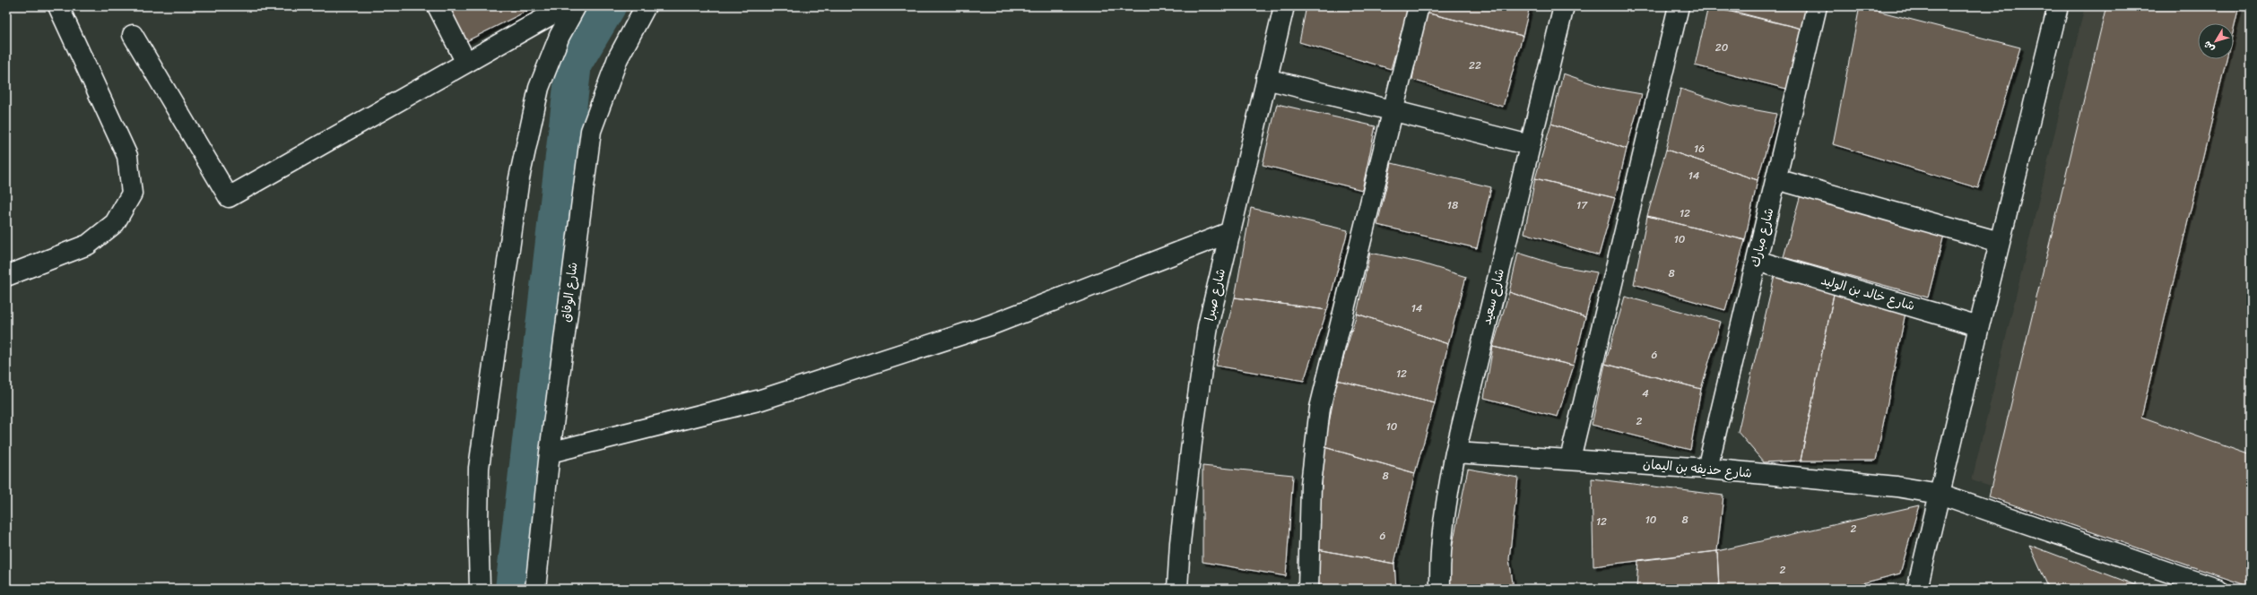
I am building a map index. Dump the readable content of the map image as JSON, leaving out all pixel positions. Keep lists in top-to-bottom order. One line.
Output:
{"streets":{"street":["شارع مبارك","شارع الوفاق","شارع خالد بن الوليد","شارع صبرا","شارع سعيد","شارع حذيفه بن اليمان"]},"crossings":[["شارع مبارك","شارع خالد بن الوليد"],["شارع مبارك","شارع حذيفه بن اليمان"],["شارع سعيد","شارع حذيفه بن اليمان"]],"house_numbers":["20","22","16","14","18","17","12","10","8","14","6","12","4","2","10","8","10","8","12","2","6","2"],"north":"bottom left"}
